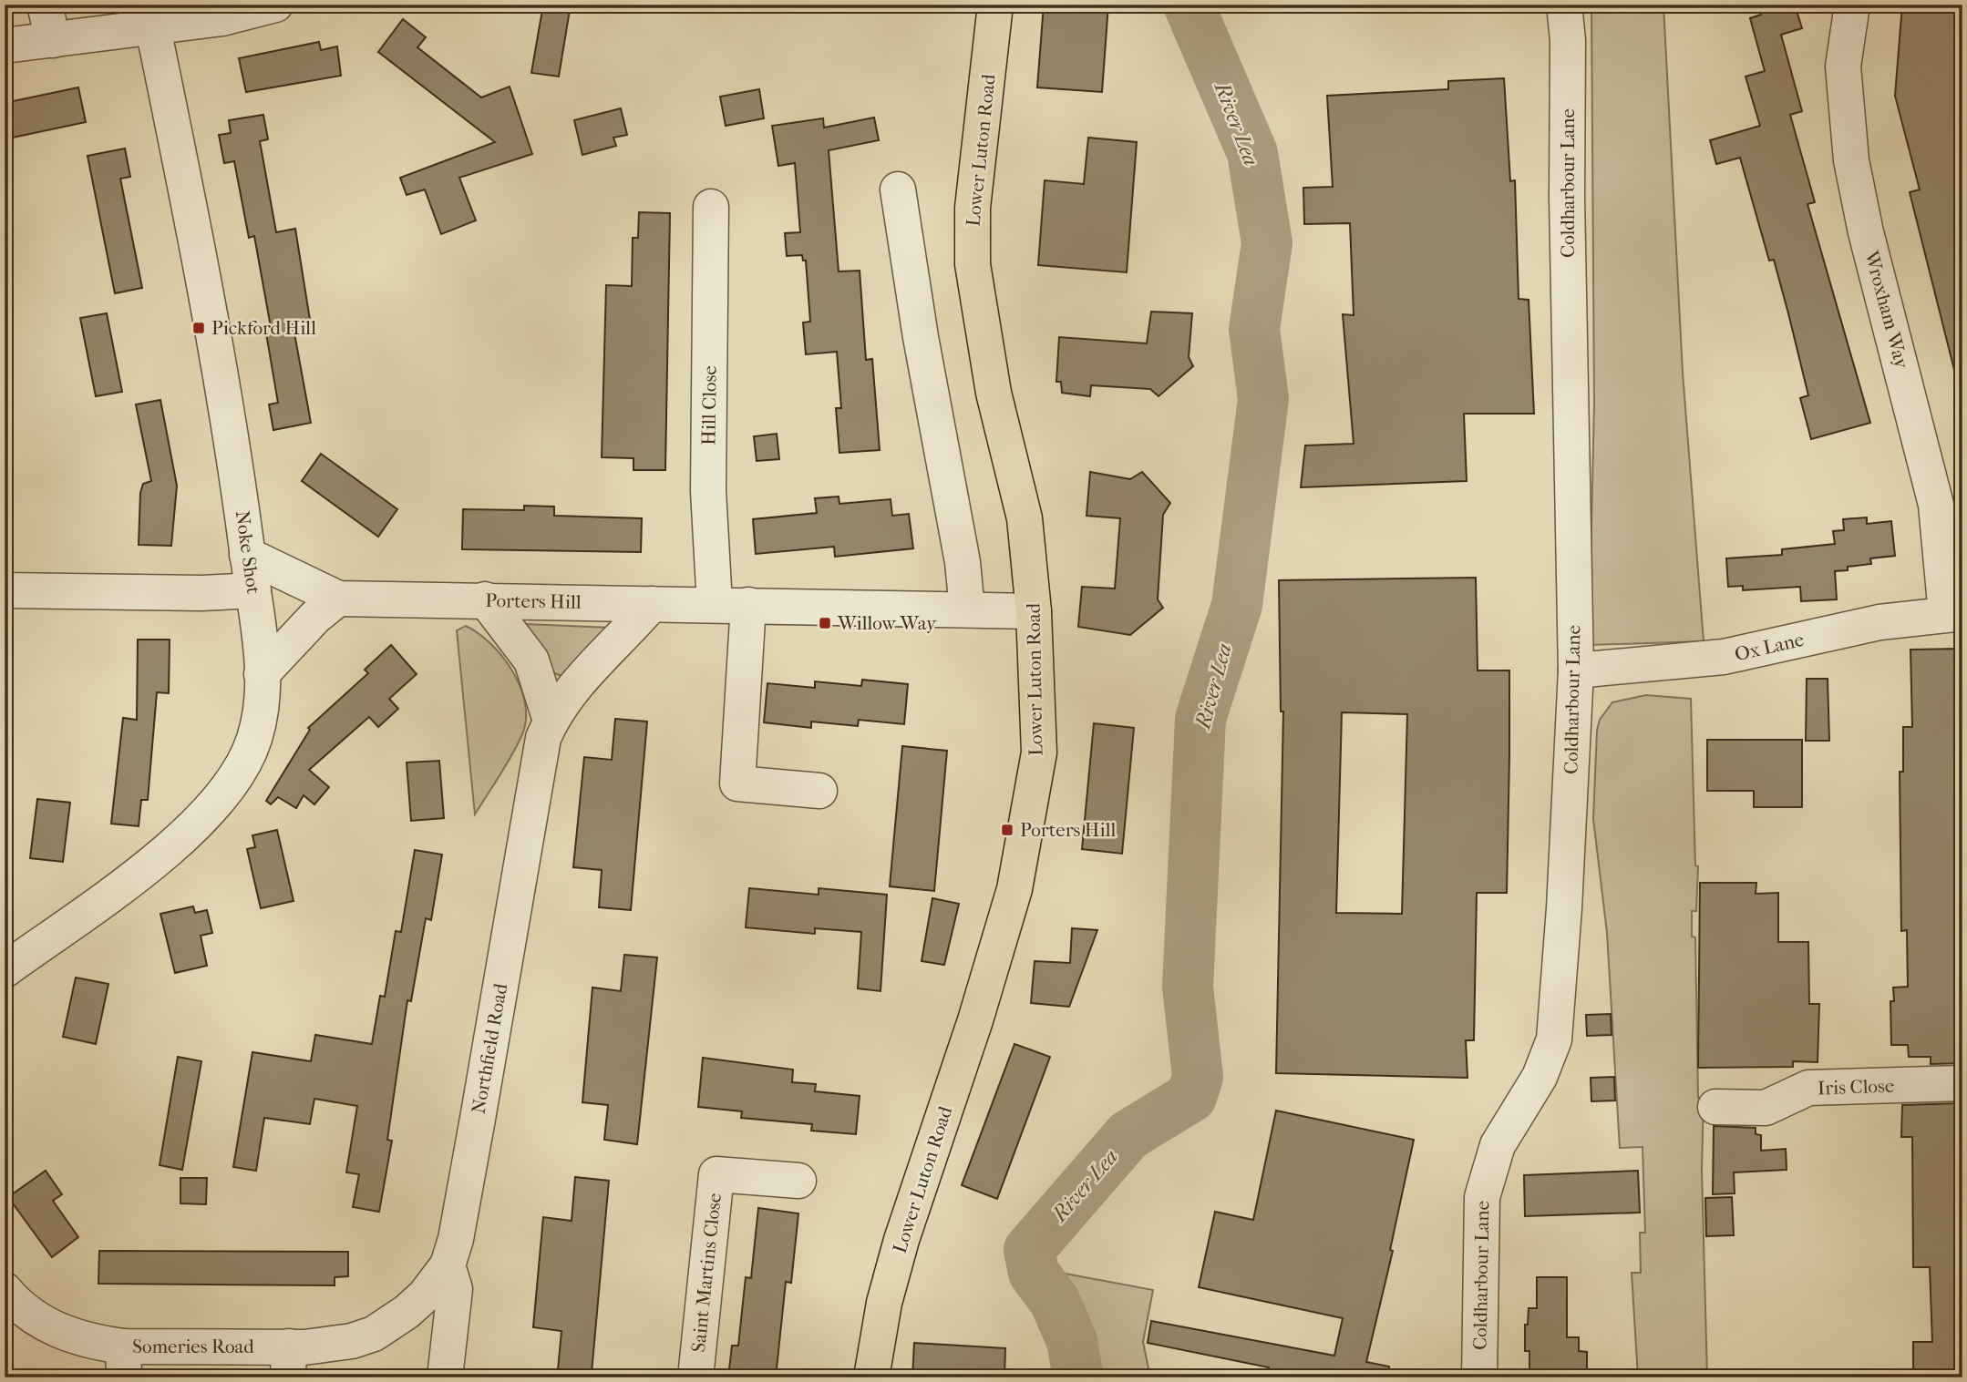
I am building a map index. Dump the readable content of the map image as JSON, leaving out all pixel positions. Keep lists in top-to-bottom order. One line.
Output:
{"streets":{"main road":["Lower Luton Road"],"street":["Coldharbour Lane","Wroxham Way","Hill Close","Noke Shot","Porters Hill","Ox Lane","Northfield Road","Iris Close","Saint Martins Close","Someries Road"]},"crossings":[["Lower Luton Road","Porters Hill"],["Coldharbour Lane","Ox Lane"],["Wroxham Way","Ox Lane"],["Hill Close","Porters Hill"],["Noke Shot","Porters Hill"],["Porters Hill","Northfield Road"],["Northfield Road","Someries Road"]],"water":["River Lea"],"places":{"transit":["Pickford Hill","Willow Way","Porters Hill"]}}
